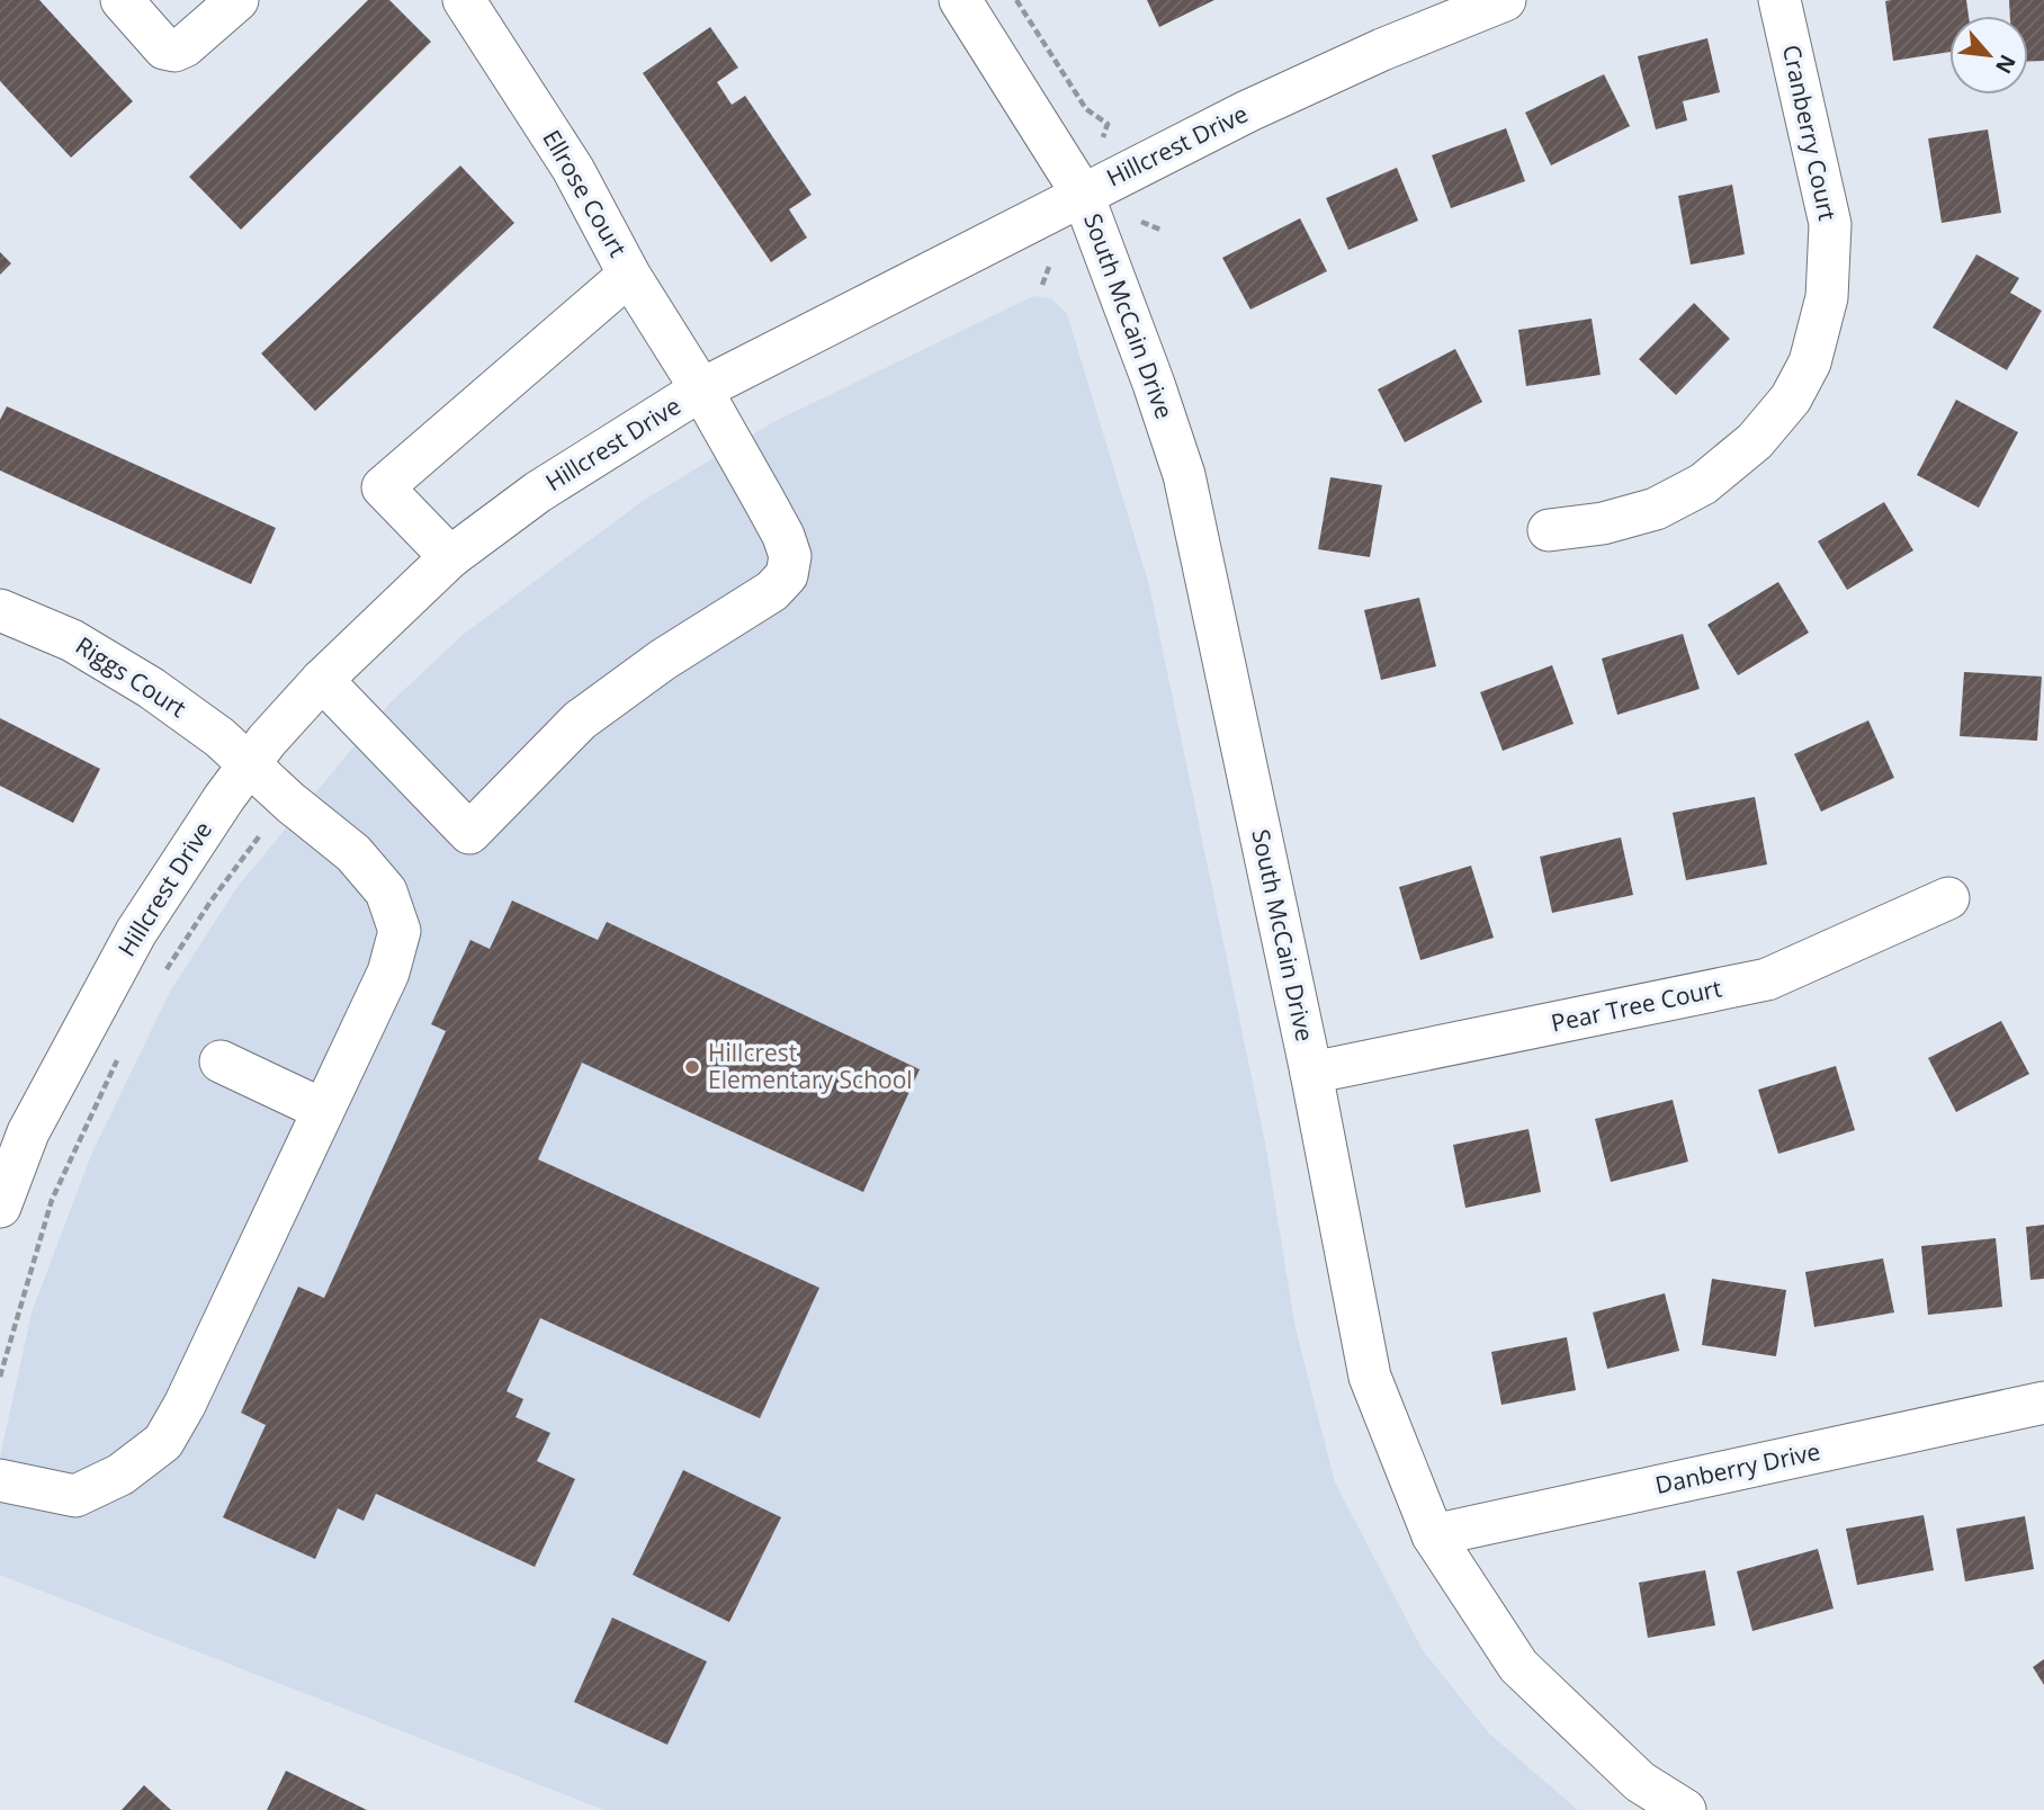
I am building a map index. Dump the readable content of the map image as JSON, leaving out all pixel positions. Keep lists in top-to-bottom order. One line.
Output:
{"streets":{"street":["Cranberry Court","Hillcrest Drive","Ellrose Court","South McCain Drive","Riggs Court","Pear Tree Court","Danberry Drive"]},"crossings":[["Hillcrest Drive","Ellrose Court"],["Hillcrest Drive","South McCain Drive"],["Hillcrest Drive","Riggs Court"],["South McCain Drive","Pear Tree Court"],["South McCain Drive","Danberry Drive"]],"places":["Hillcrest Elementary School"],"north":"bottom right"}
